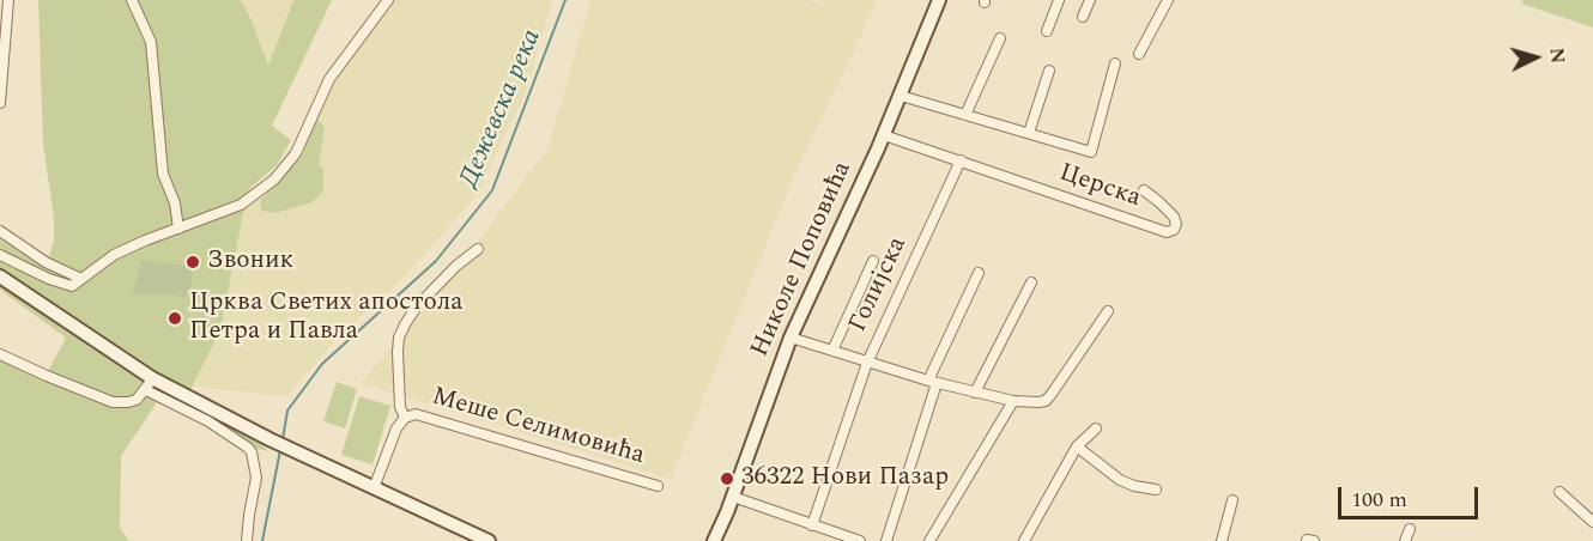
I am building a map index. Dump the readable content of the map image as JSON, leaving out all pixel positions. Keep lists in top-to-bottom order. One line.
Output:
{"streets":{"main road":["Николе Поповића"],"street":["Церска","Голијска","Меше Селимовића"]},"crossings":[["Церска","Николе Поповића"],["Церска","Голијска"],["Николе Поповића","Голијска"]],"water":["Дежевска река"],"places":["Звоник","Црква Светих апостола Петра и Павла","36322 Нови Пазар"],"scale_bar":"100 m","north":"right"}
